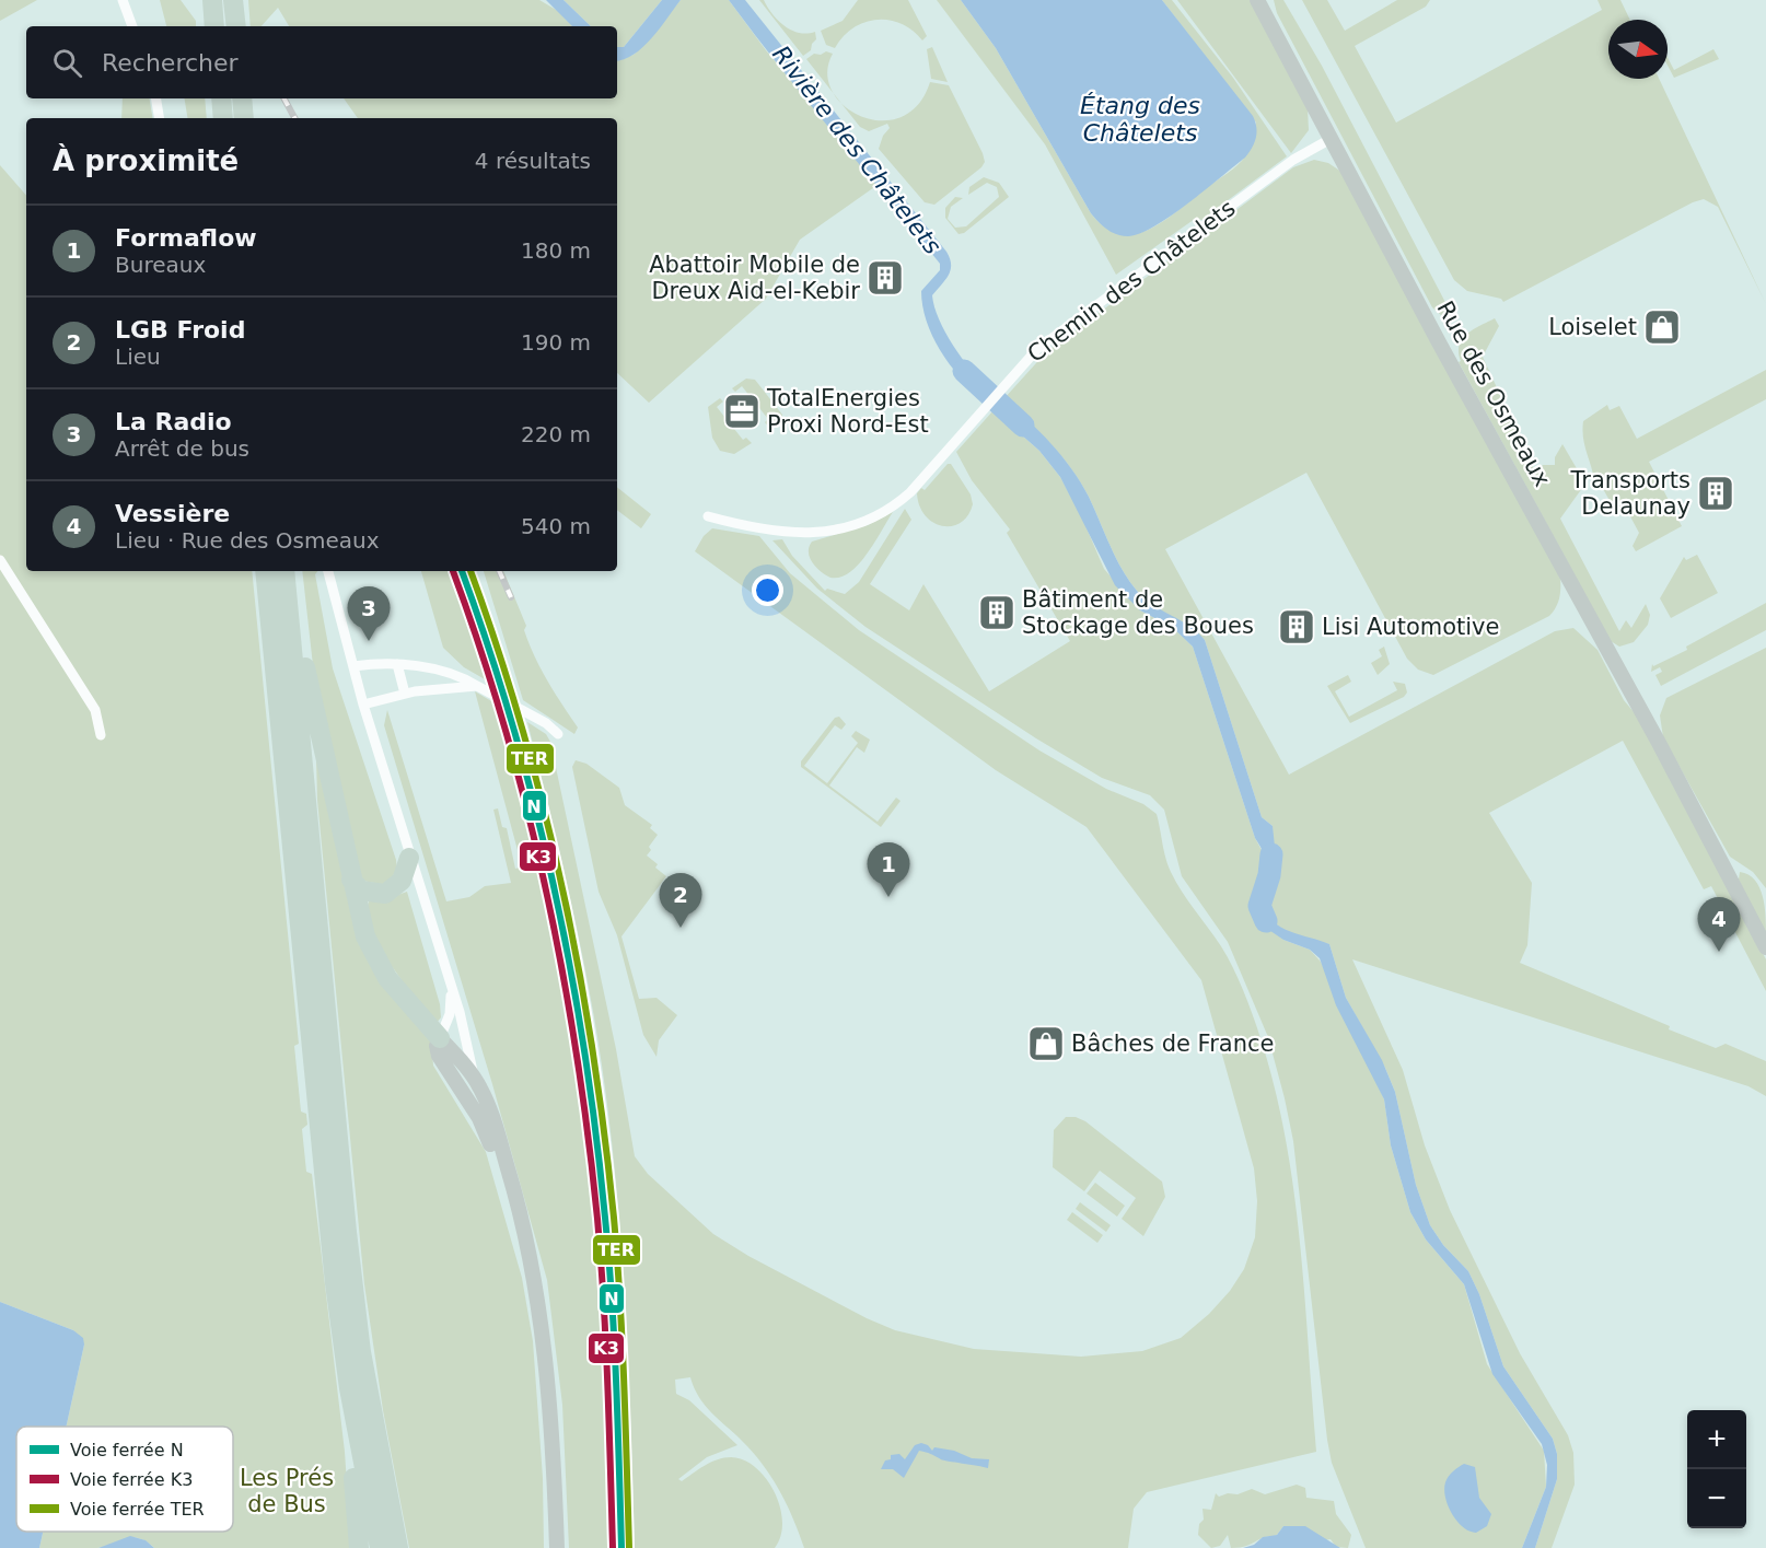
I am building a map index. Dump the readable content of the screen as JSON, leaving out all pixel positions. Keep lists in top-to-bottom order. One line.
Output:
{"streets":{"main road":["Rue des Osmeaux"],"street":["Chemin des Châtelets"]},"crossings":[["Chemin des Châtelets","Rue des Osmeaux"]],"water":["Étang des Châtelets","Rivière des Châtelets"],"parks":["Les Prés de Bus"],"places":{"building":["Abattoir Mobile de Dreux Aid-el-Kebir","Transports Delaunay","Bâtiment de Stockage des Boues","Lisi Automotive"],"shop":["Loiselet","Bâches de France"],"office":["TotalEnergies Proxi Nord-Est"]},"lines":["rail line N","rail line K3","rail line TER"],"legend":["Voie ferrée N","Voie ferrée K3","Voie ferrée TER"],"north":"right","page":{"search":"Rechercher","heading":["À proximité","4 résultats"],"list":[{"mark":"1","name":"Formaflow","note":"Bureaux","value":"180 m"},{"mark":"2","name":"LGB Froid","note":"Lieu","value":"190 m"},{"mark":"3","name":"La Radio","note":"Arrêt de bus","value":"220 m"},{"mark":"4","name":"Vessière","note":"Lieu · Rue des Osmeaux","value":"540 m"}],"pins":["3","1","2","4"],"map_buttons":["+","−"]}}
